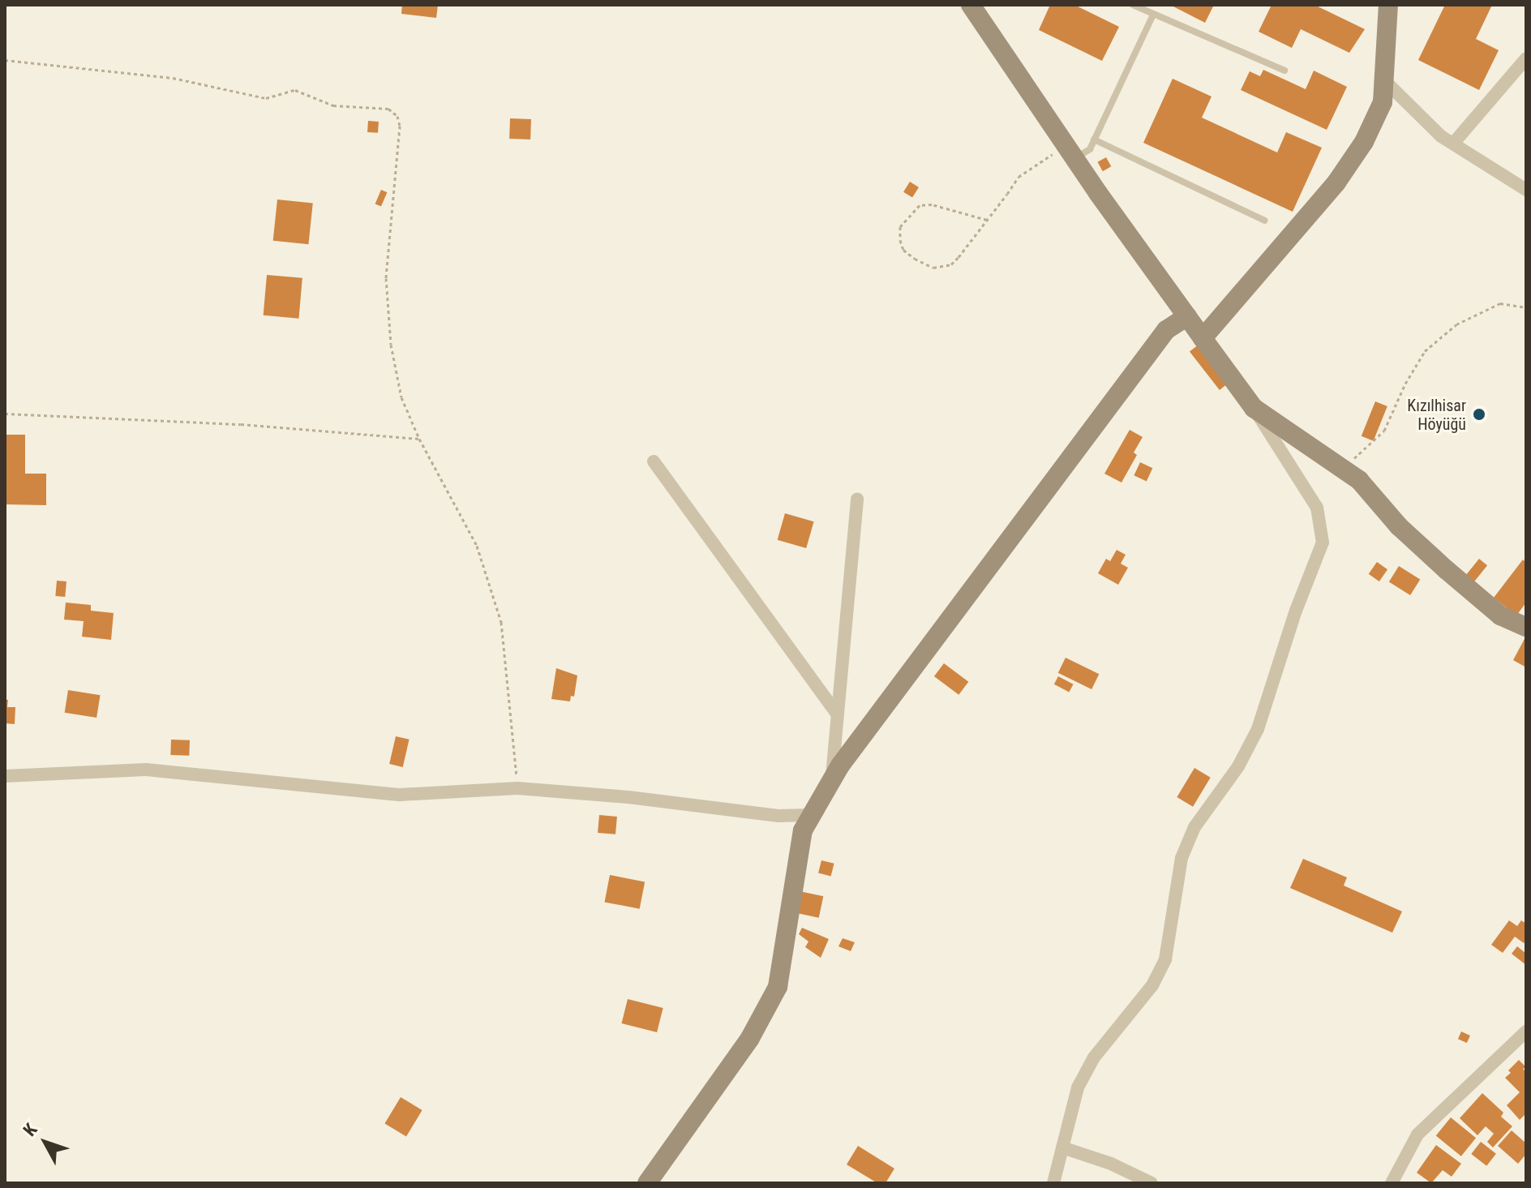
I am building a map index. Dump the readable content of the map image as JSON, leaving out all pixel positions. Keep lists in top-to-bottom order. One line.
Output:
{"places":["Kızılhisar Höyüğü"],"north":"top left"}
